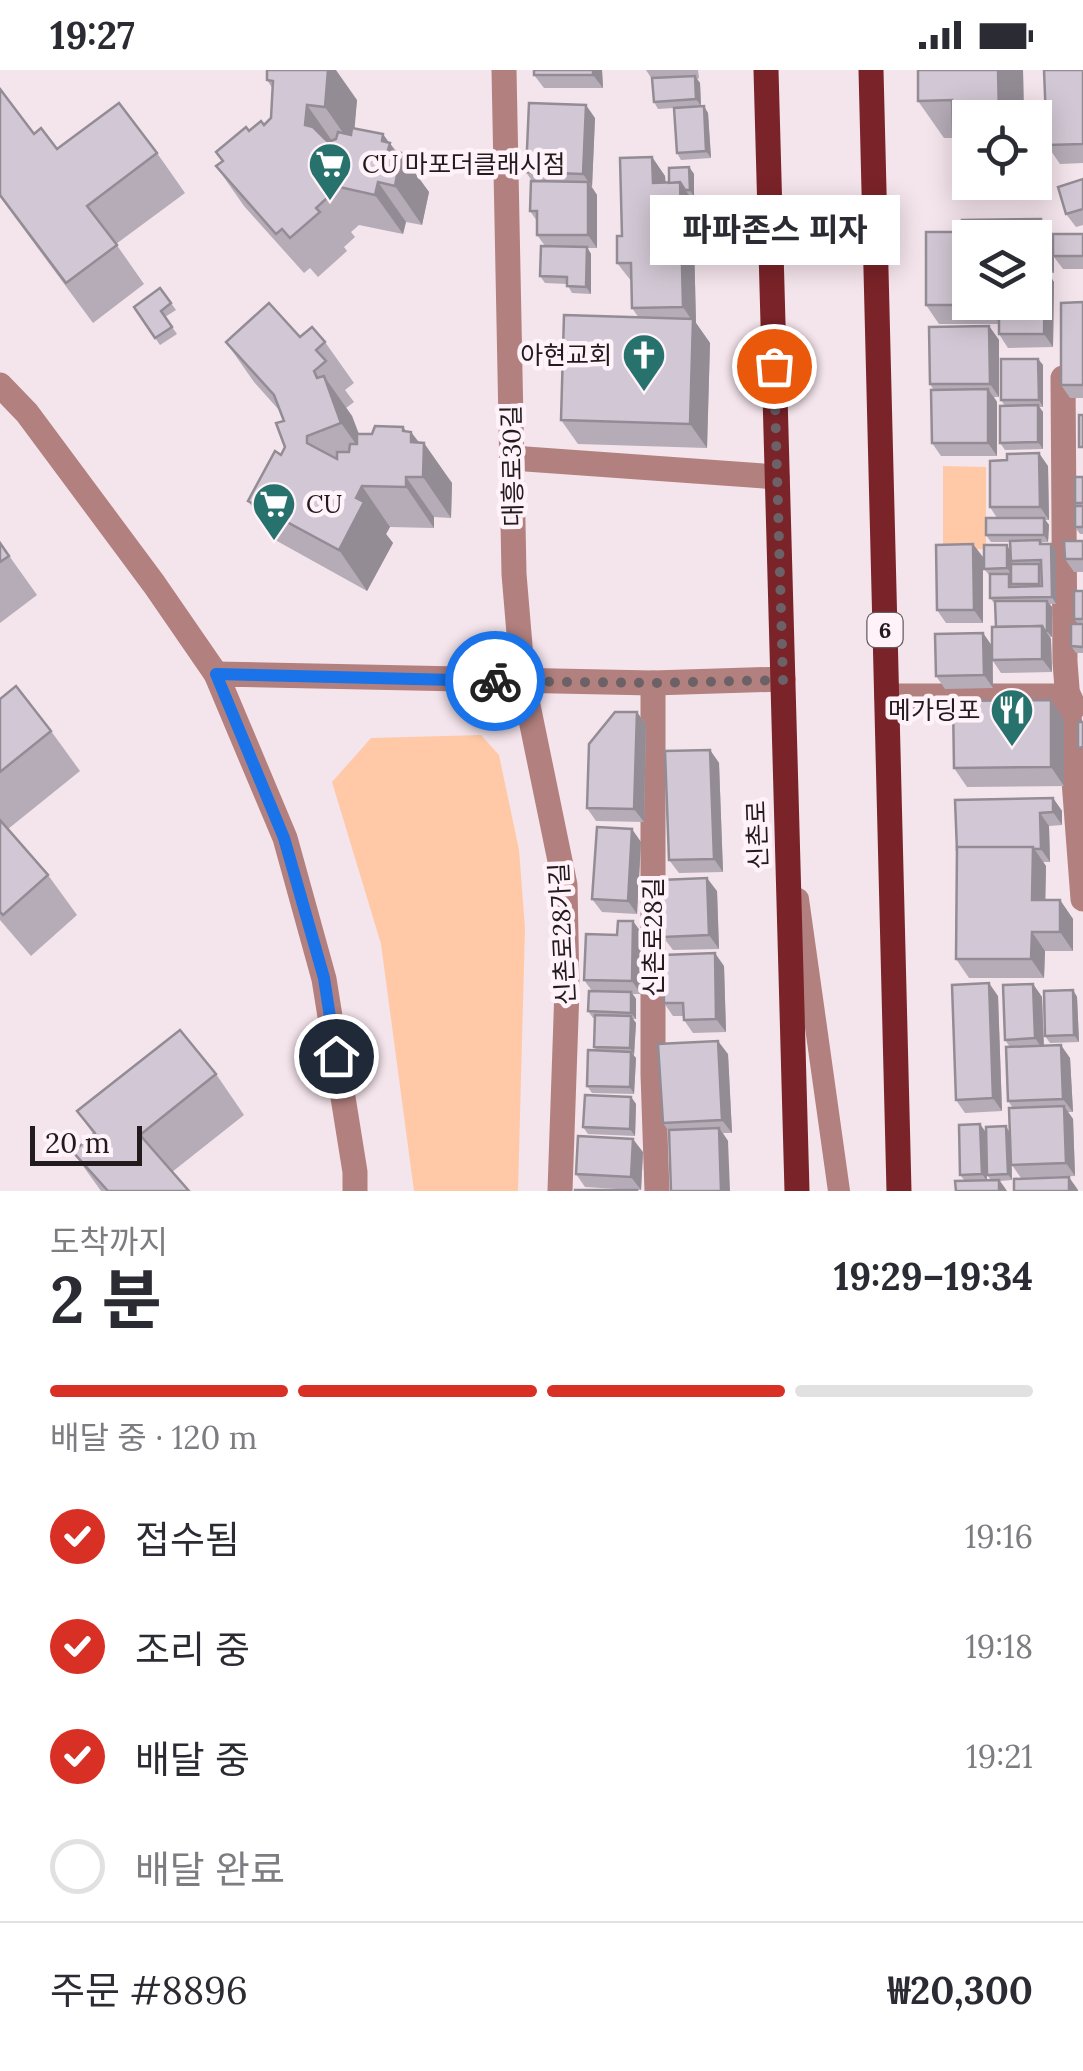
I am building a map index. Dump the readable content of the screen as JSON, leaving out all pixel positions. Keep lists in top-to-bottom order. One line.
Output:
{"streets":{"main road":["6","신촌로"],"street":["대흥로30길","신촌로28가길","신촌로28길"]},"crossings":[["대흥로30길","신촌로28가길"]],"places":{"supermarket":["CU 마포더클래시점","CU"],"other":["파파존스 피자"],"church":["아현교회"],"restaurant":["메가딩포"]},"scale_bar":"20 m","page":{"status":"19:27","bubble":"파파존스 피자","scale":"20 m","heading":["2 분","도착까지","19:29–19:34"],"panel":["주문 #8896","₩20,300"],"bar":"배달 중 · 120 m","list":[["접수됨","19:16"],["조리 중","19:18"],["배달 중","19:21"],"배달 완료"]}}
